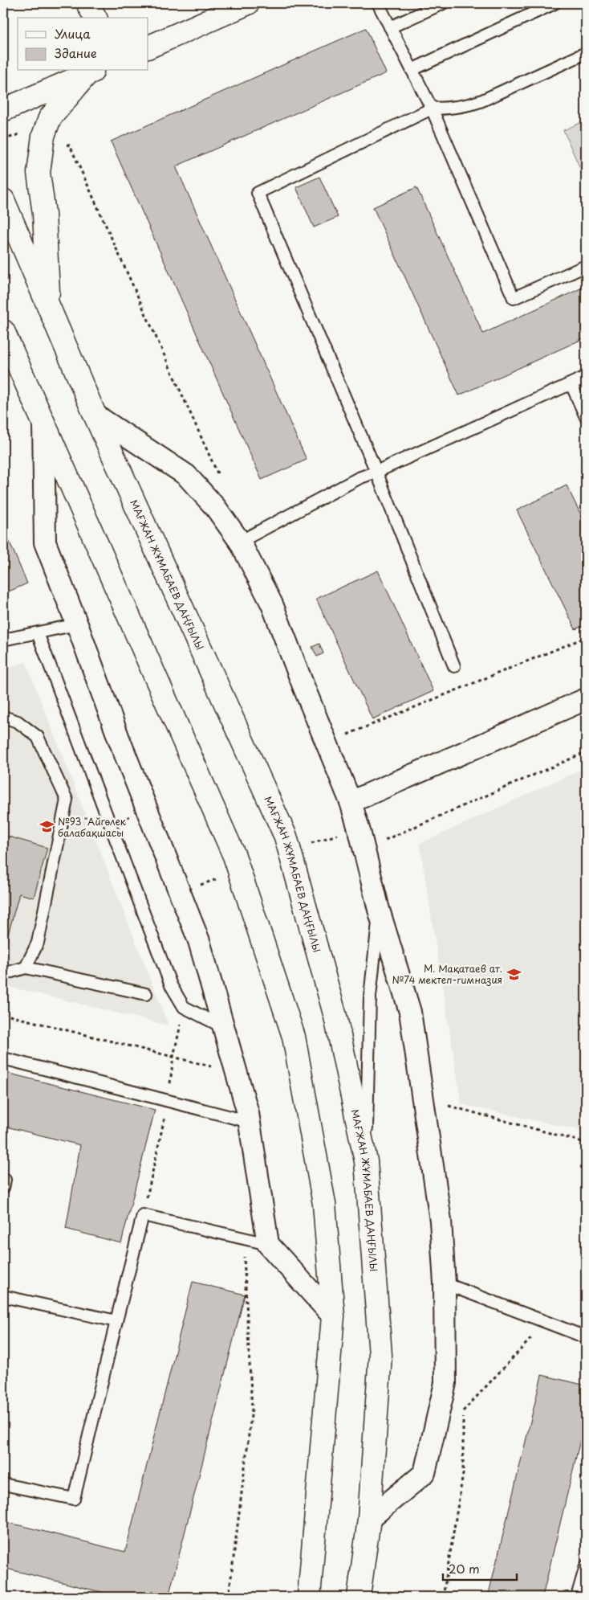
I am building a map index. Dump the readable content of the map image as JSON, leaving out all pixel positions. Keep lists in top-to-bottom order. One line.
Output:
{"streets":{"main road":["МАҒЖАН ЖҰМАБАЕВ ДАҢҒЫЛЫ"]},"places":{"school or university":["№93 \"Айгөлек\" балабақшасы","М. Мақатаев ат. №74 мектеп-гимназия"]},"legend":["Улица","Здание"],"scale_bar":"20 m"}
